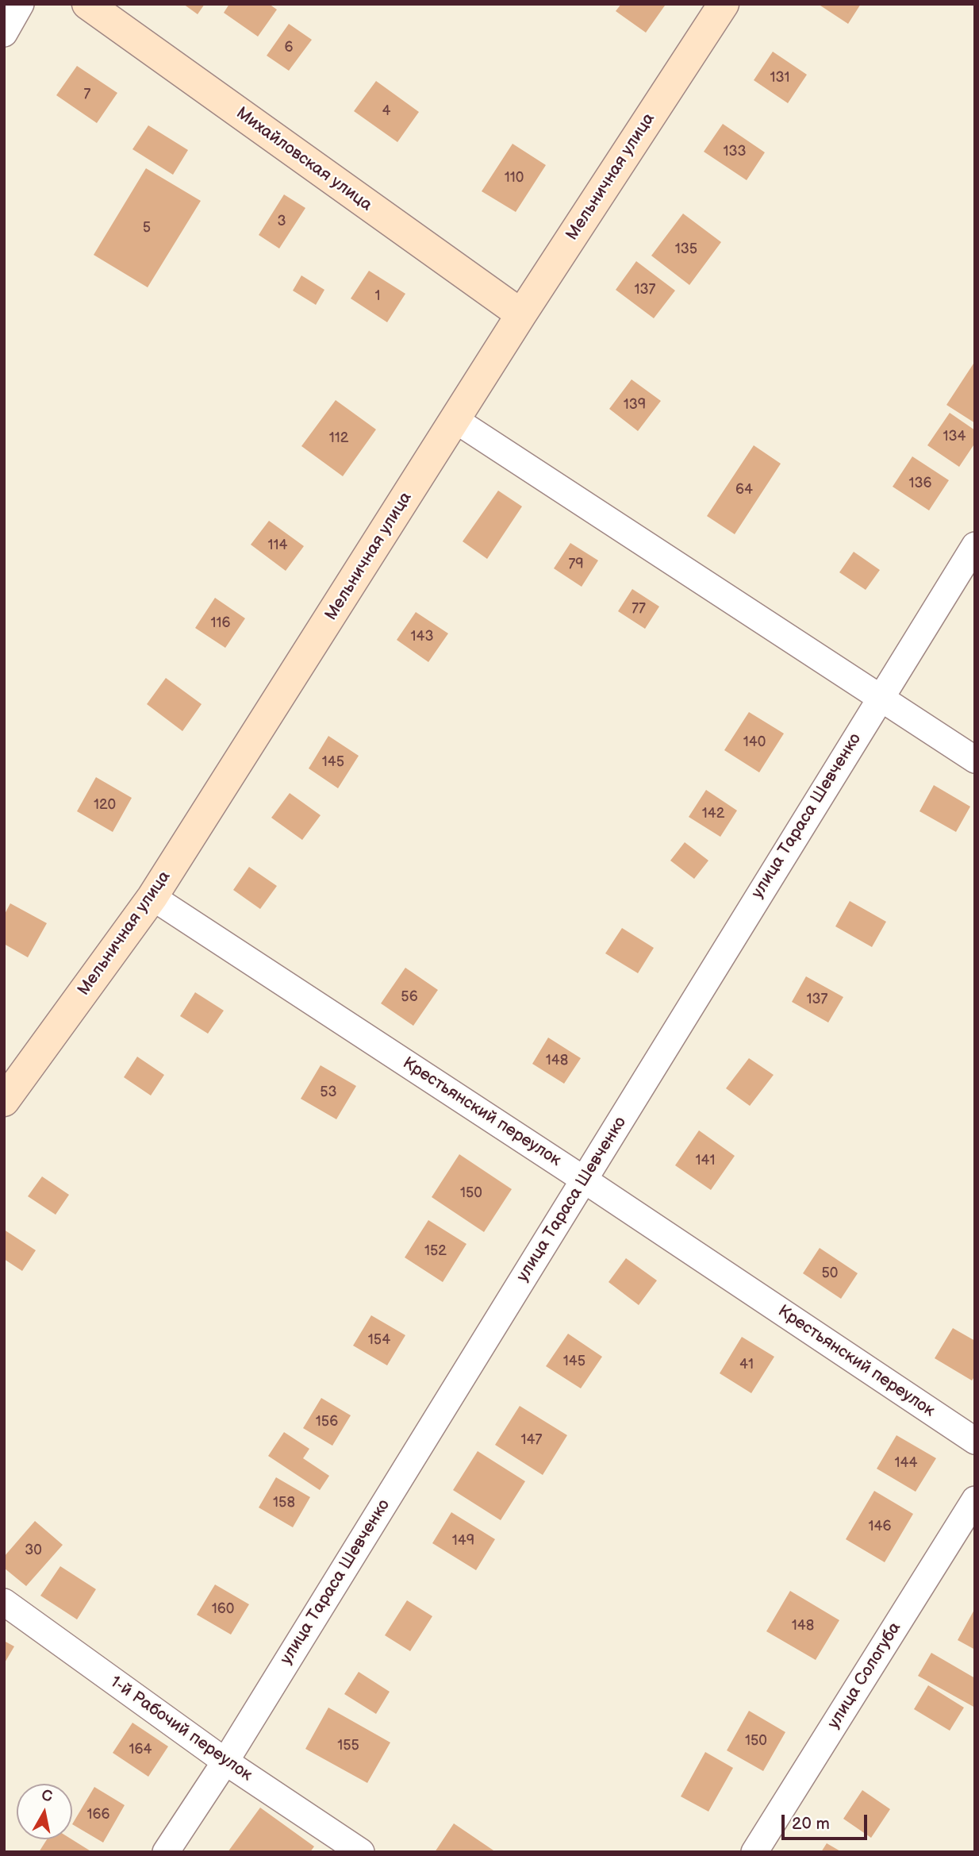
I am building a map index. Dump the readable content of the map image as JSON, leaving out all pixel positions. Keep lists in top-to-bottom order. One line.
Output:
{"streets":{"main road":["Михайловская улица","Мельничная улица"],"street":["улица Тараса Шевченко","Крестьянский переулок","улица Сологуба","1-й Рабочий переулок"]},"crossings":[["Михайловская улица","Мельничная улица"],["Мельничная улица","Крестьянский переулок"],["улица Тараса Шевченко","Крестьянский переулок"],["улица Тараса Шевченко","1-й Рабочий переулок"]],"house_numbers":["6","131","7","4","133","110","3","5","135","137","1","139","134","112","136","64","114","79","77","116","143","140","145","120","142","56","137","148","53","141","150","152","50","154","145","41","156","147","144","158","146","149","30","160","148","150","155","164","166"],"scale_bar":"20 m","north":"top"}
